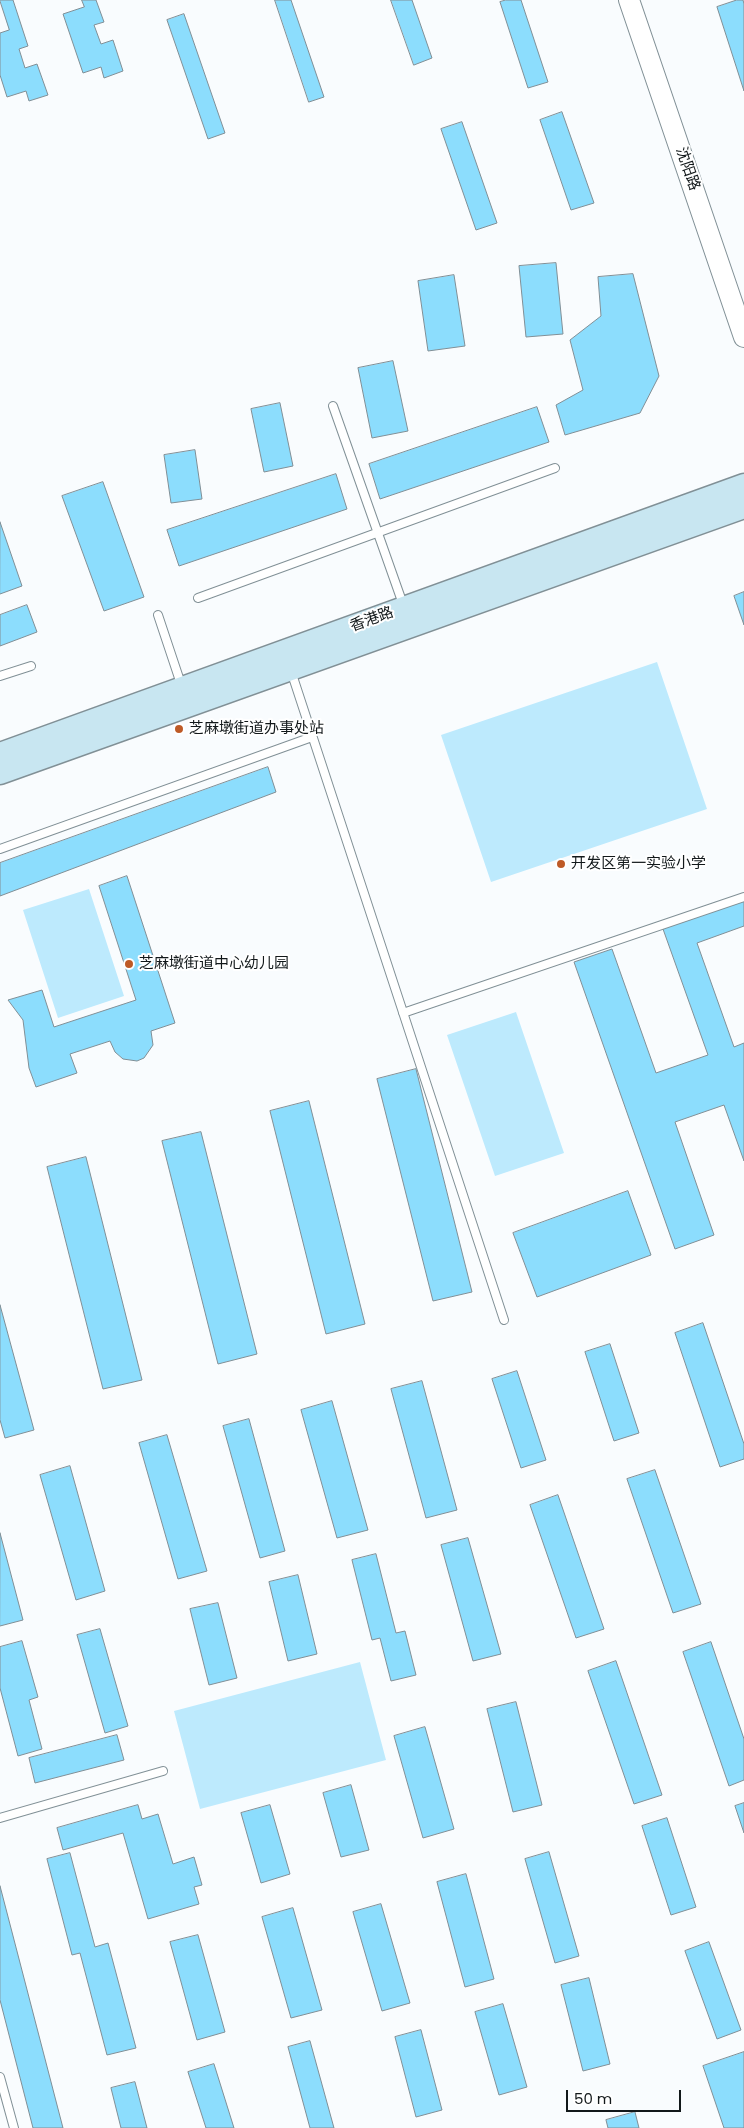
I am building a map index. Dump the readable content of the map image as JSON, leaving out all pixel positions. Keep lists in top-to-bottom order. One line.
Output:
{"streets":{"main road":["香港路"],"street":["沈阳路"]},"places":["芝麻墩街道办事处站","开发区第一实验小学","芝麻墩街道中心幼儿园"],"scale_bar":"50 m"}
